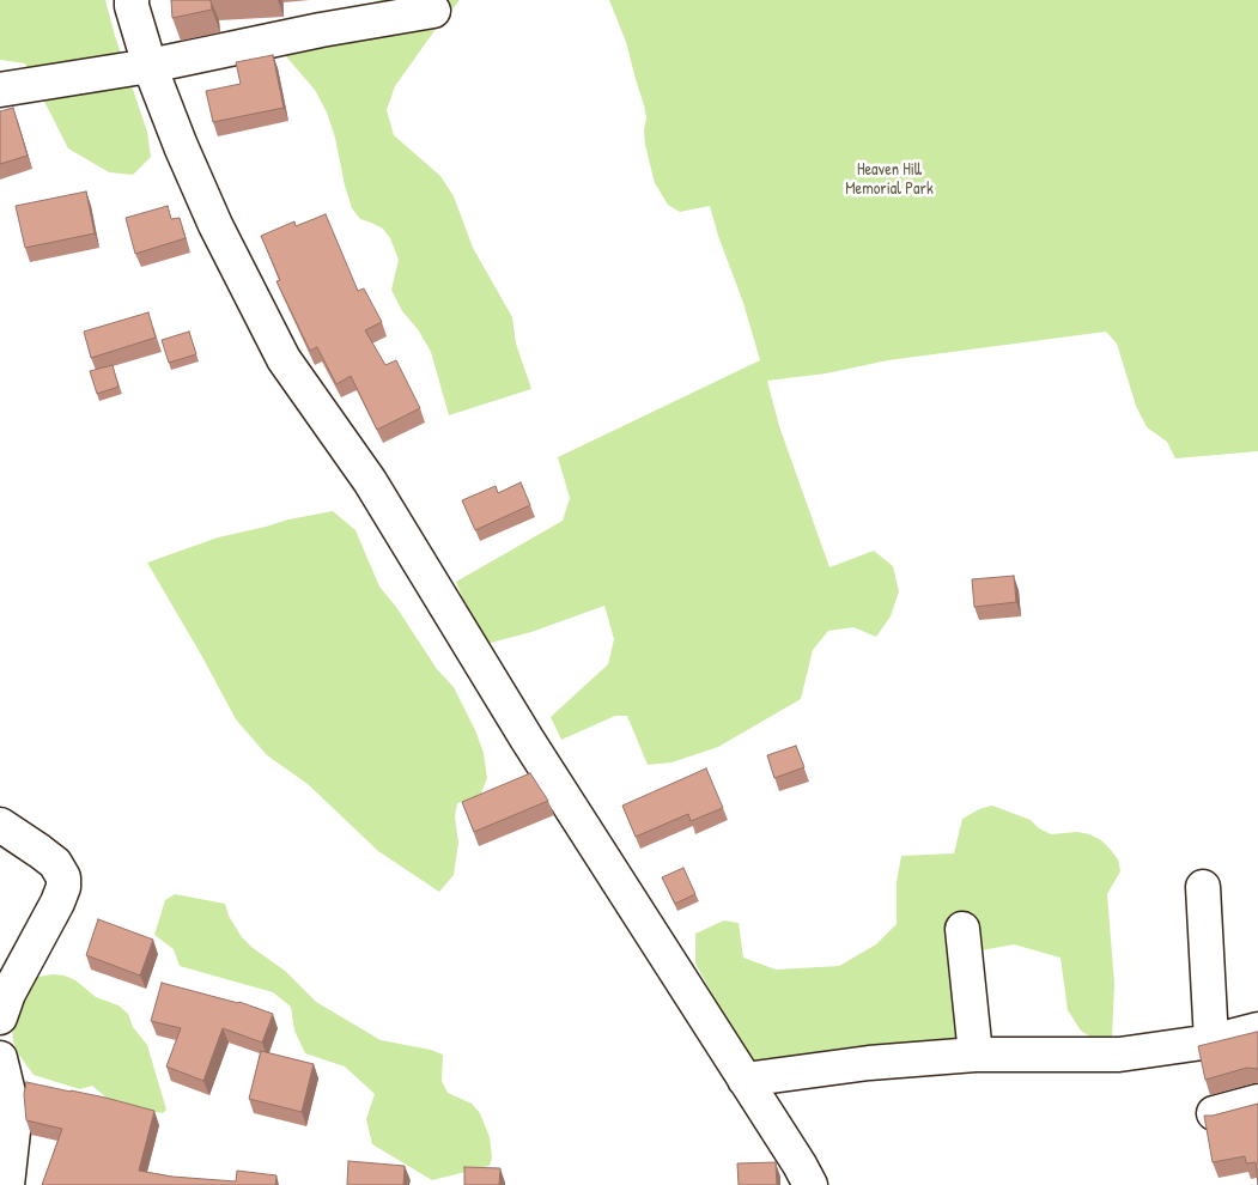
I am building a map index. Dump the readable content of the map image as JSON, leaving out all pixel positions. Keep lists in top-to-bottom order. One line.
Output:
{"parks":["Heaven Hill Memorial Park"]}
